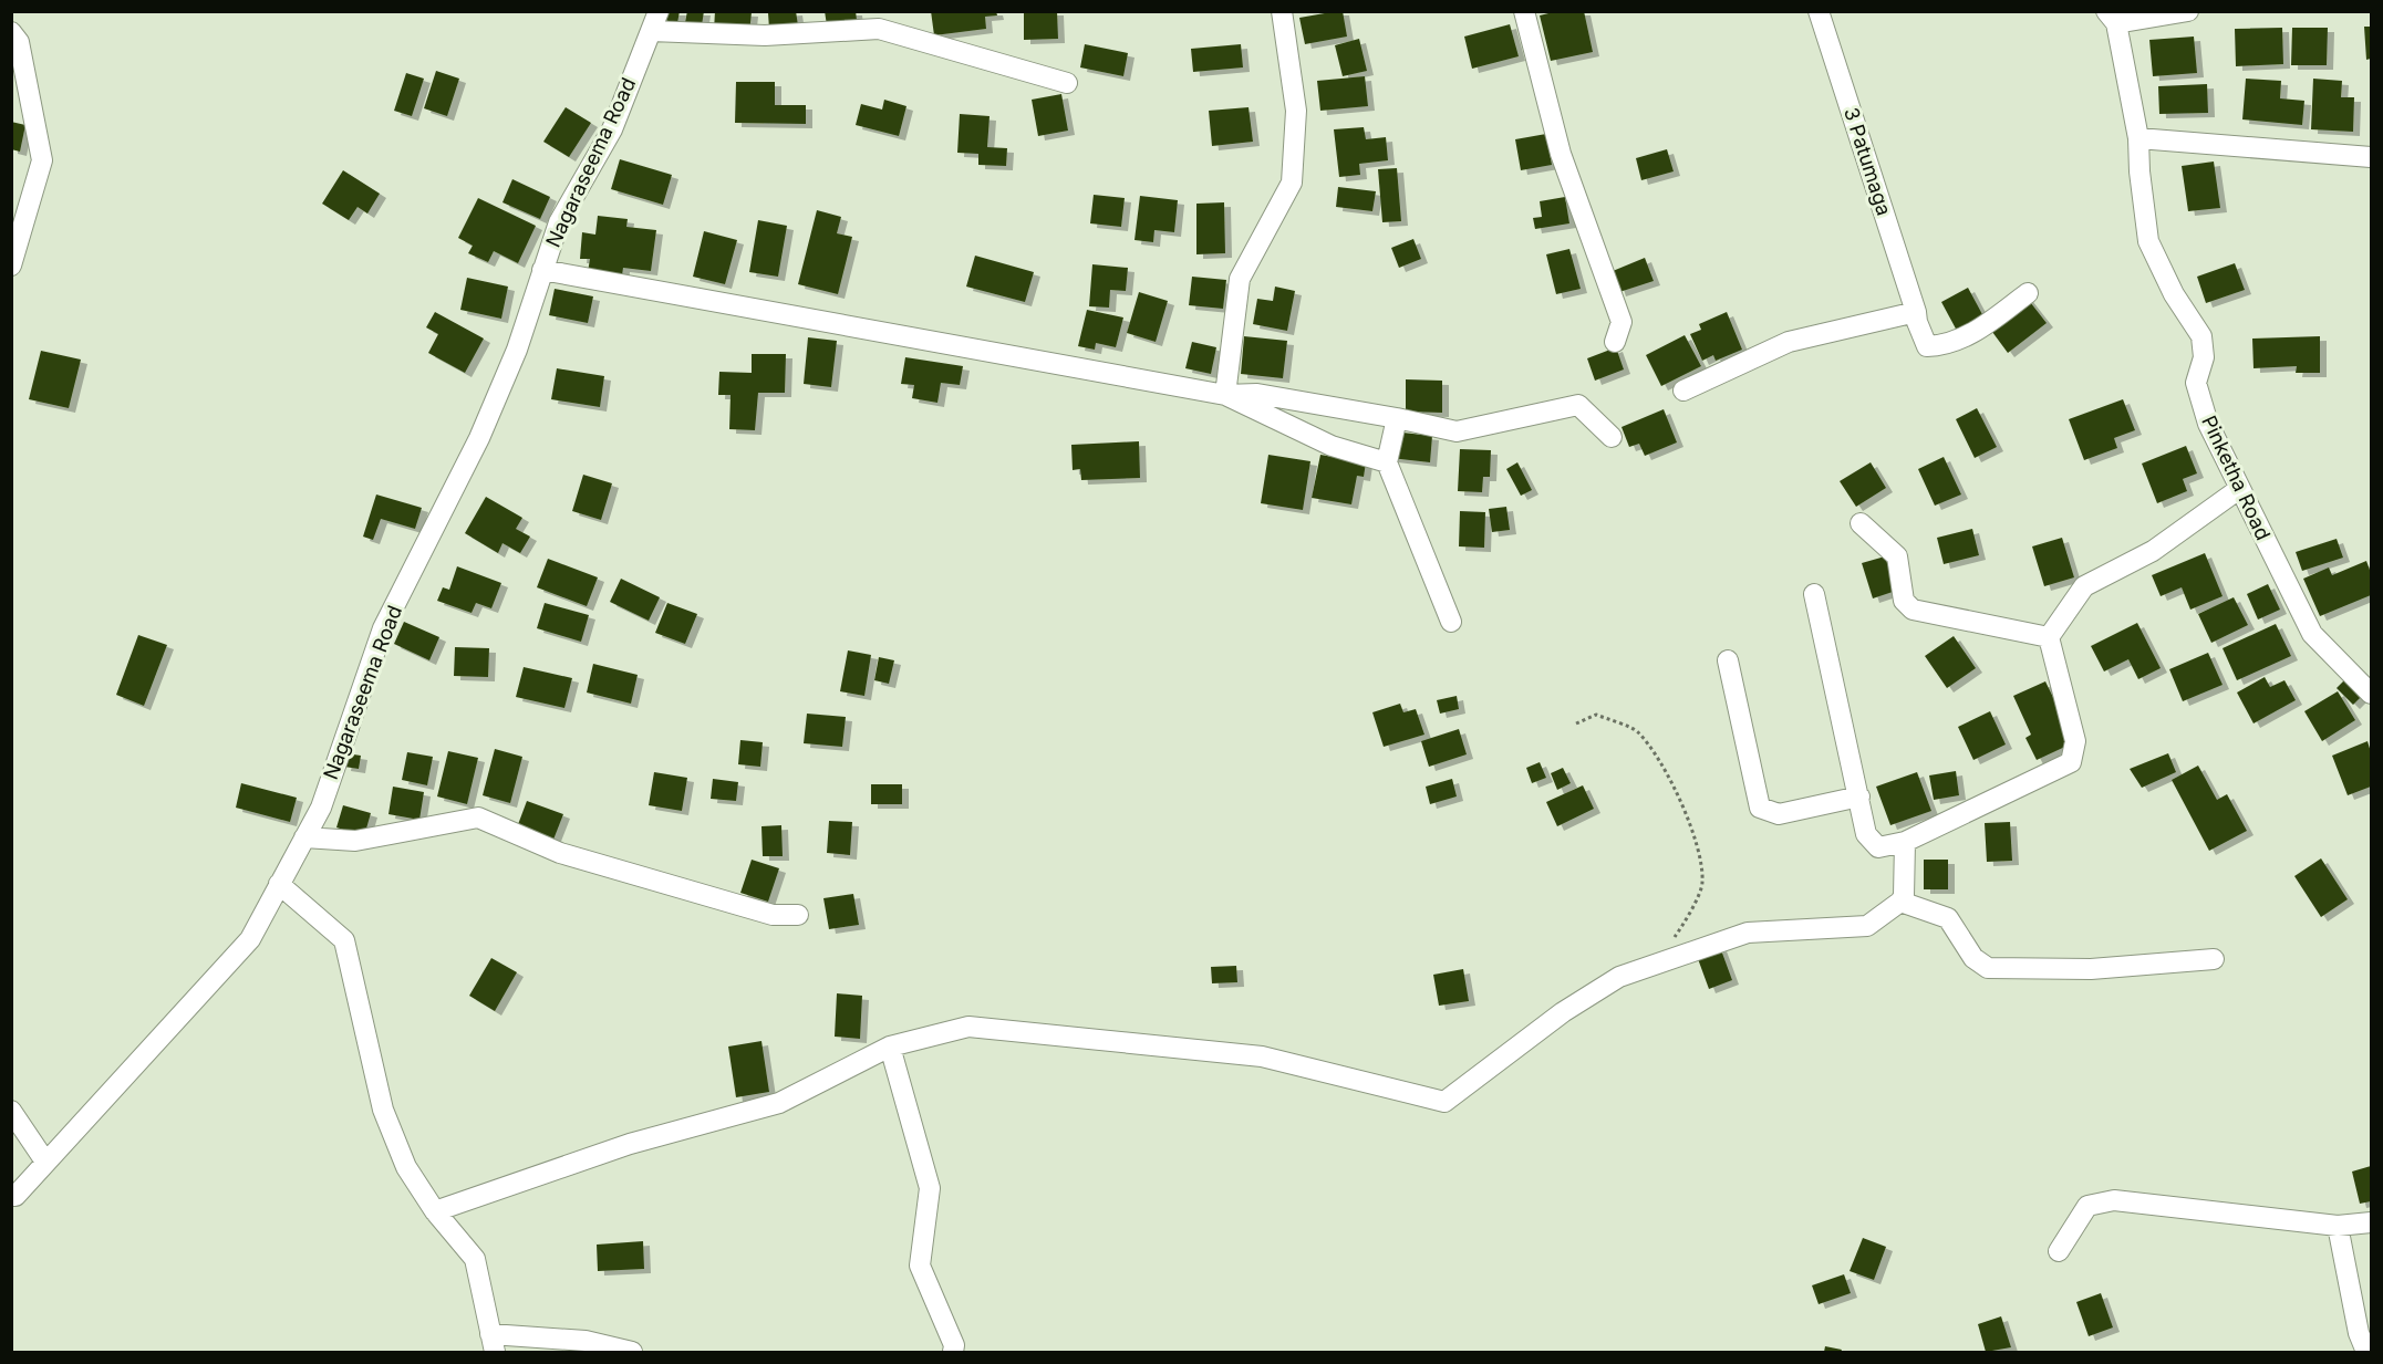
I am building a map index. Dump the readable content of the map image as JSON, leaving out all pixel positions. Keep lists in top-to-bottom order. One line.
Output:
{"streets":{"street":["3 Patumaga","Nagaraseema Road","Pinketha Road"]}}
